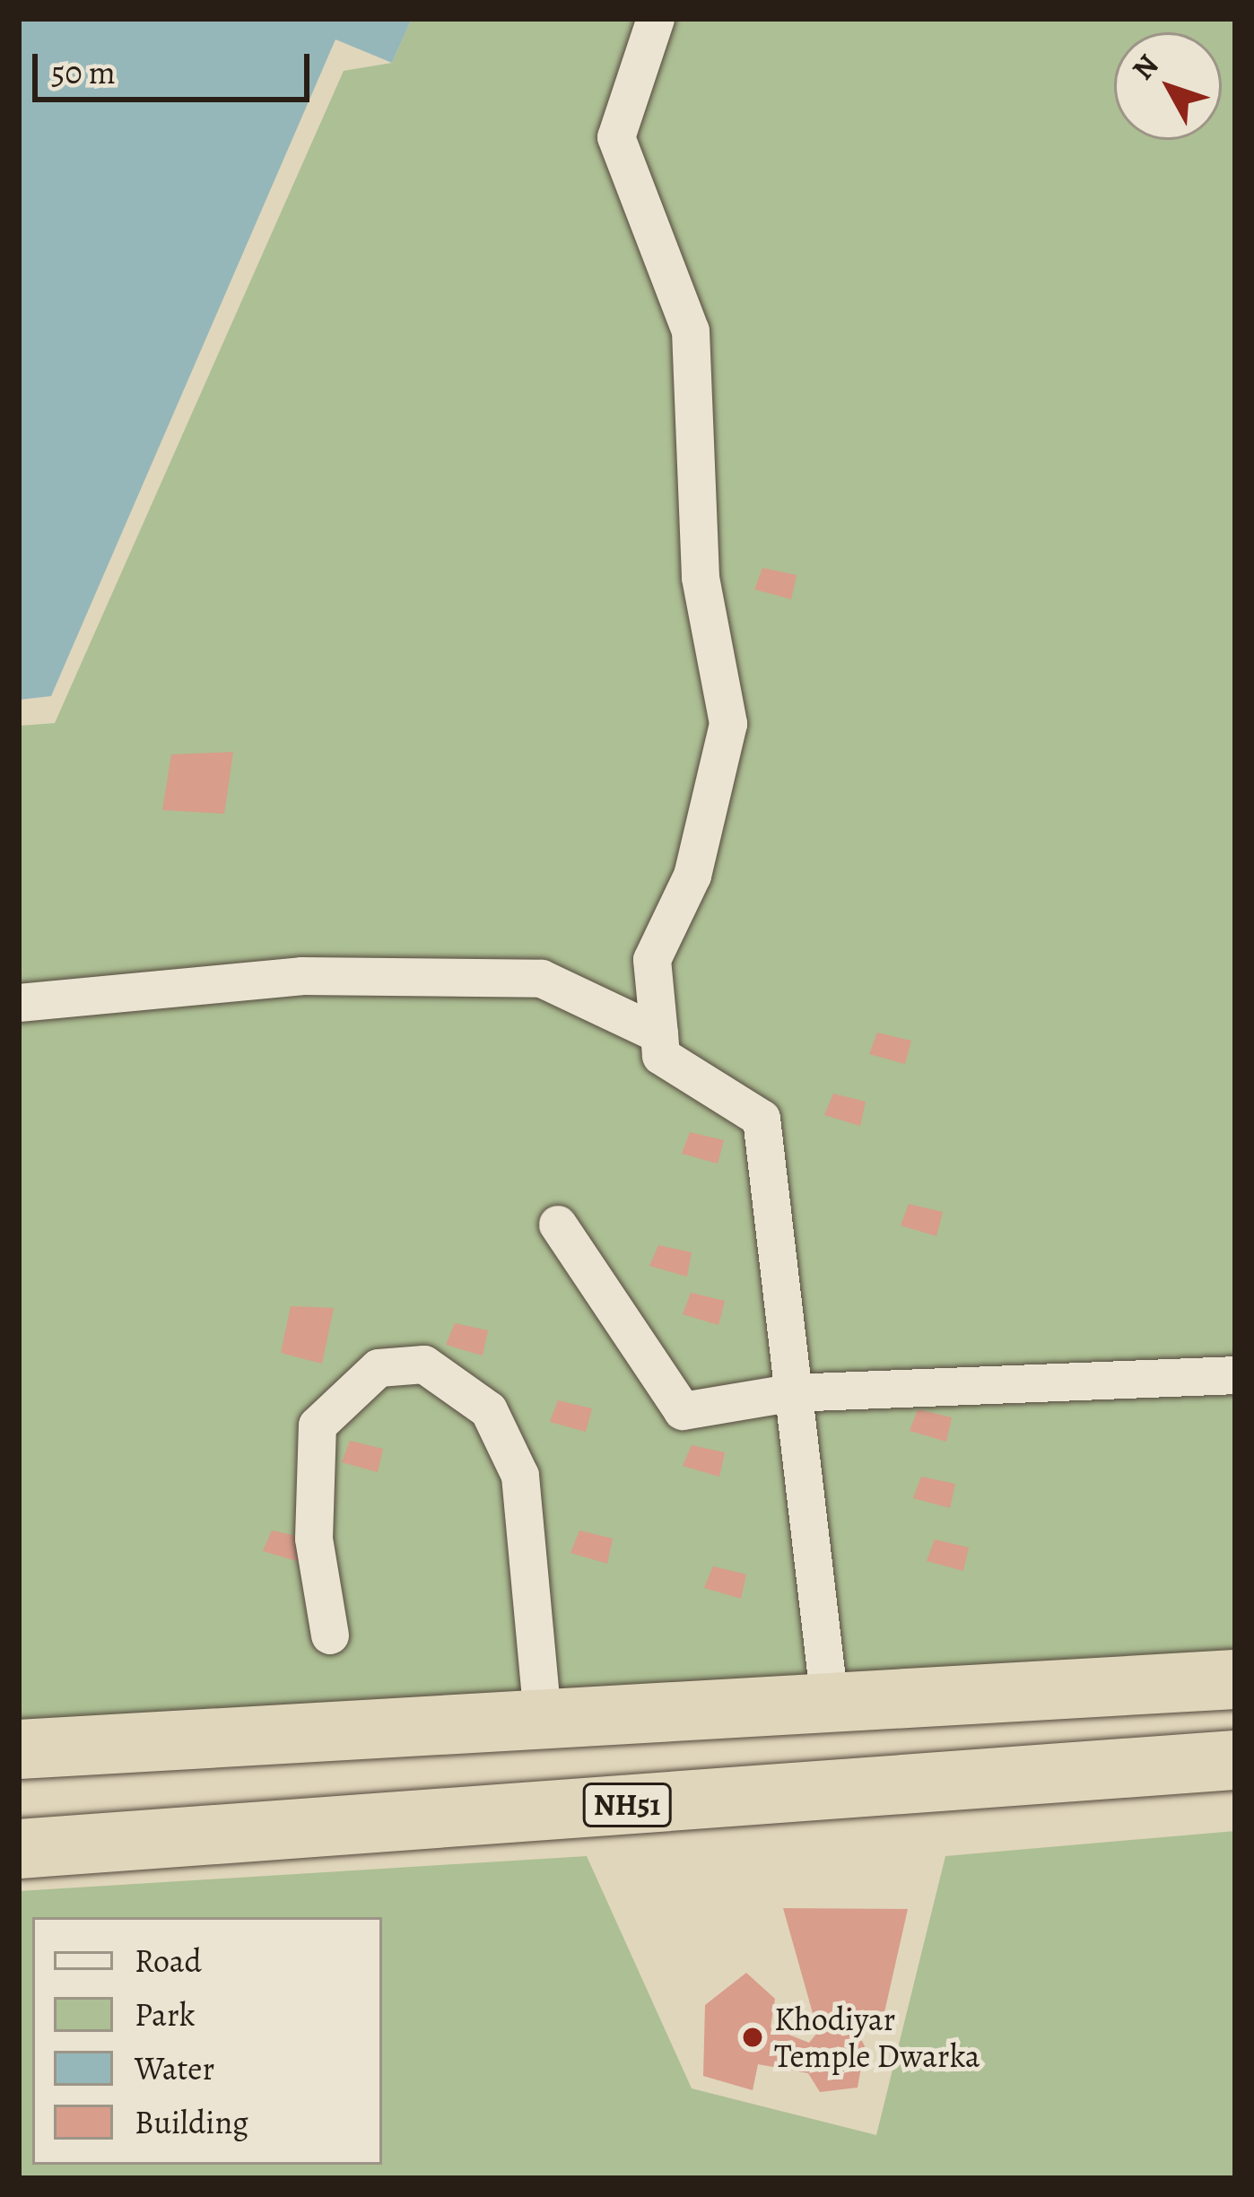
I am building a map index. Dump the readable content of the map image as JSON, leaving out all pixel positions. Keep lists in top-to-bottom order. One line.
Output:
{"streets":{"highway":["NH51"]},"places":["Khodiyar Temple Dwarka"],"legend":["Road","Park","Water","Building"],"scale_bar":"50 m","north":"top left"}
